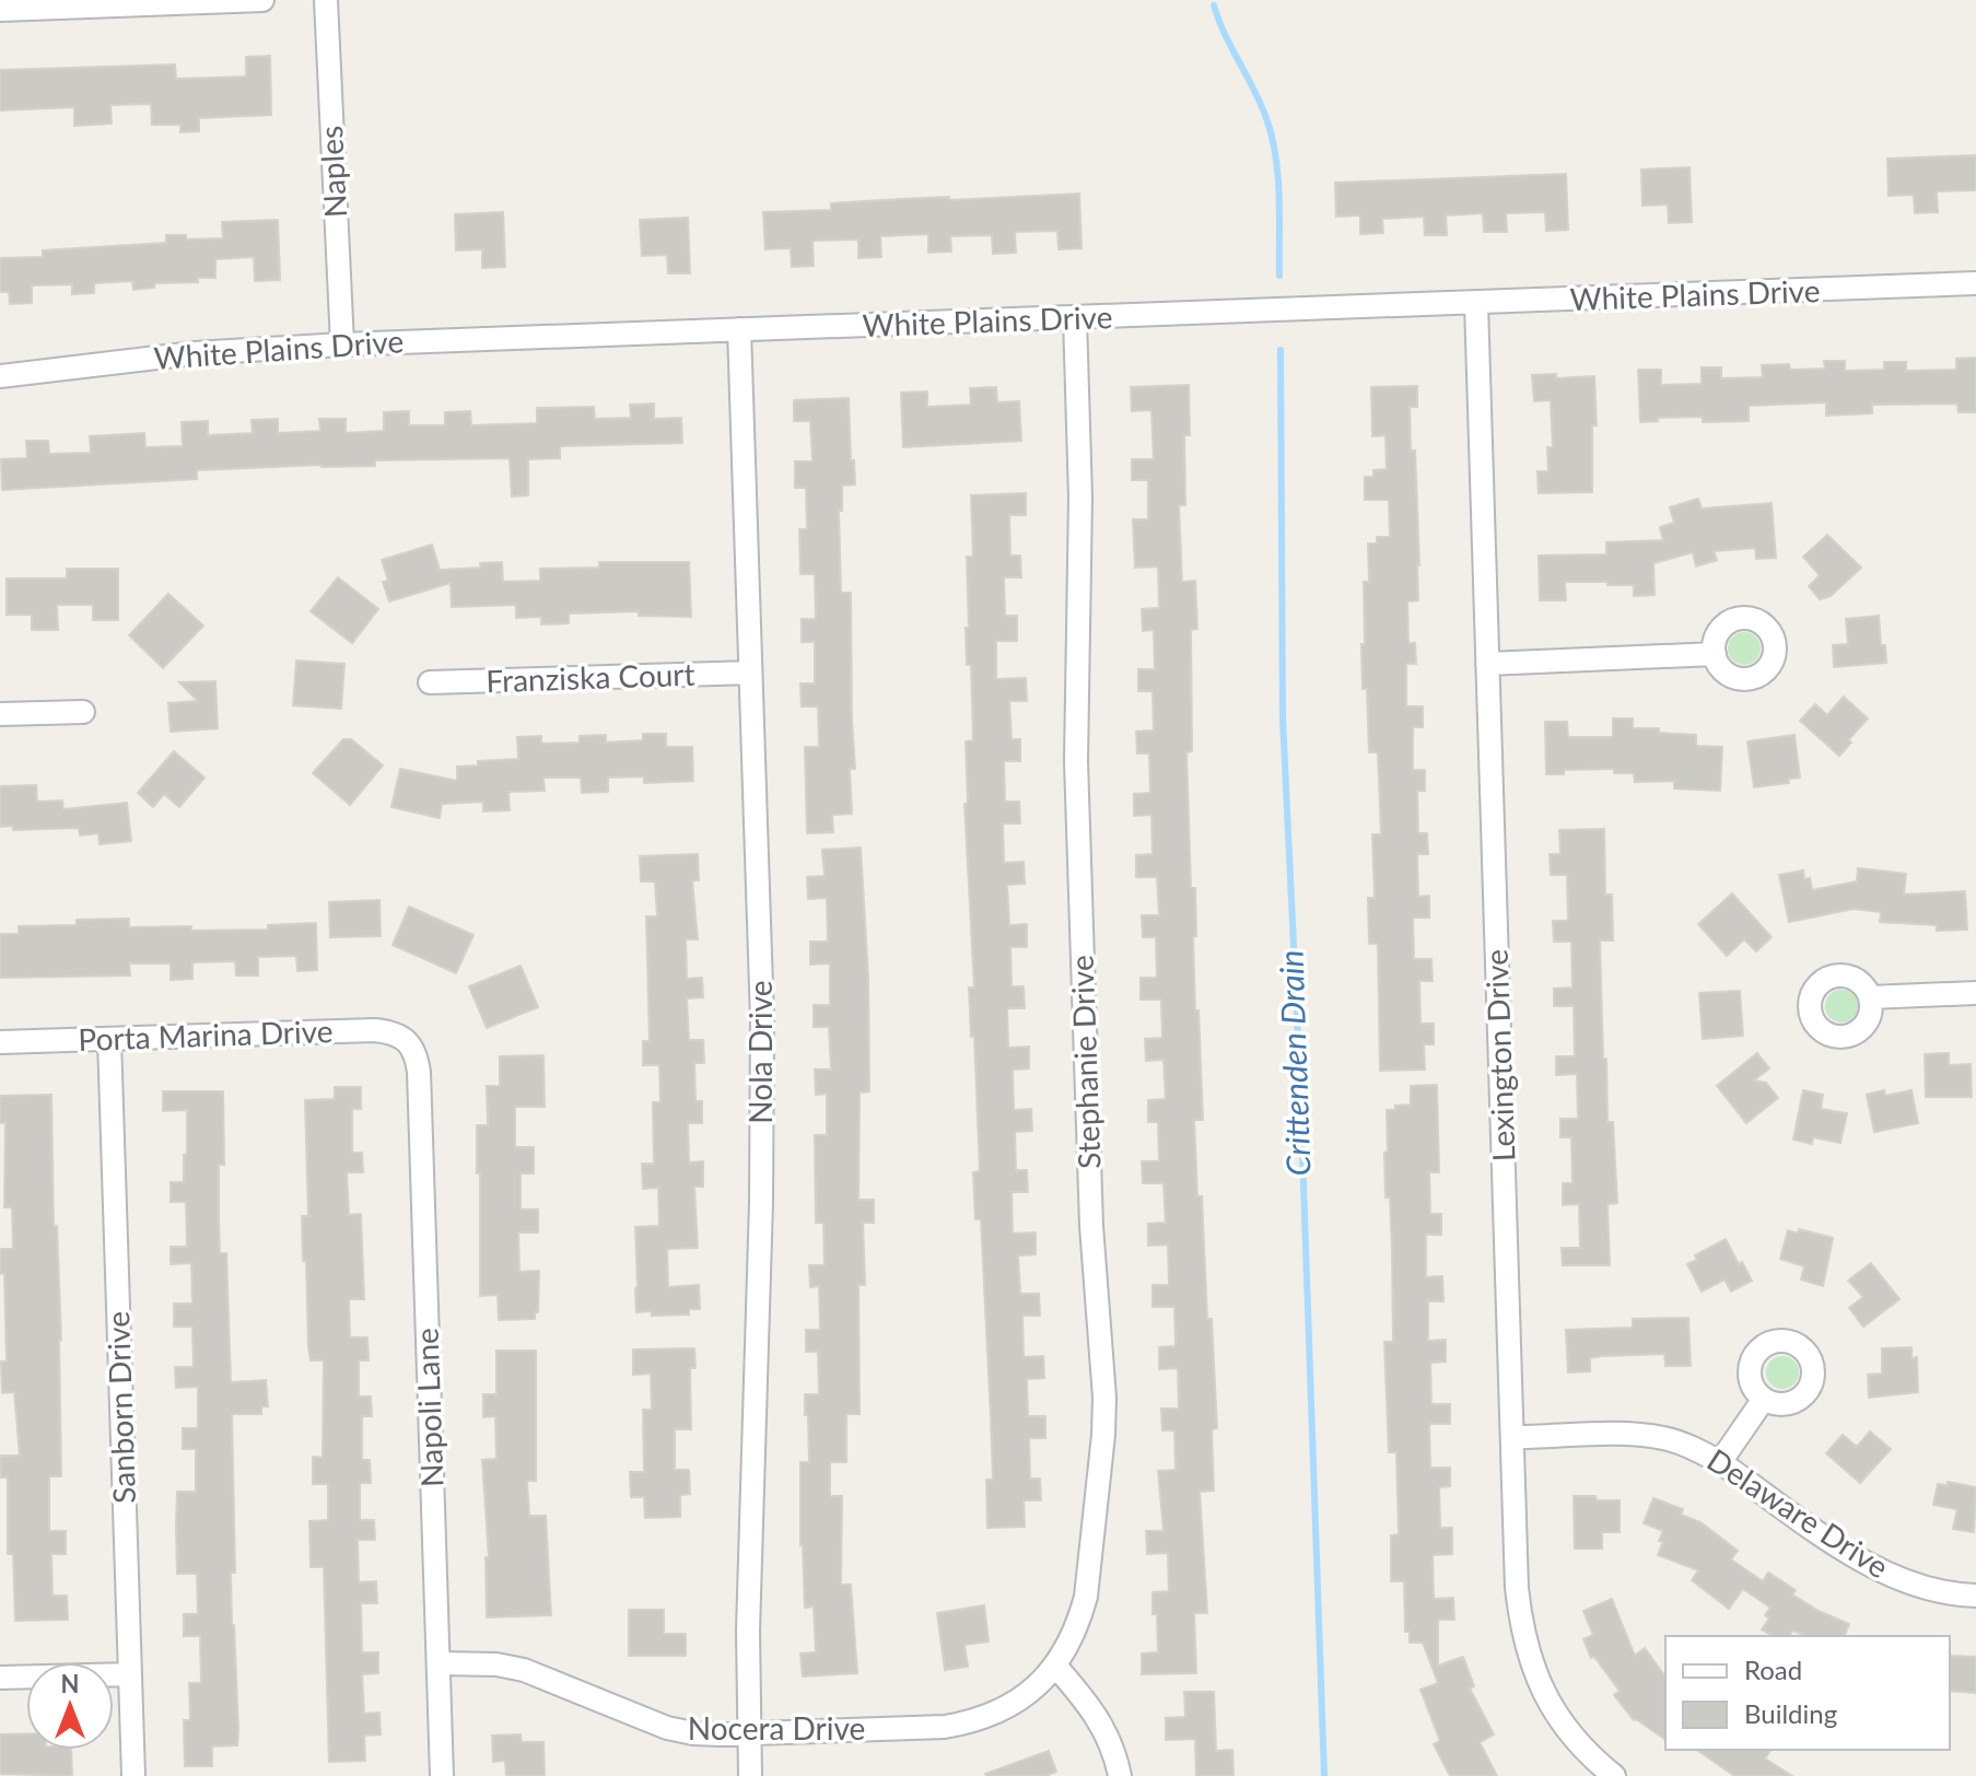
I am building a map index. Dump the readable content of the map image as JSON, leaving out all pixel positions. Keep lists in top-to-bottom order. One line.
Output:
{"streets":{"street":["Naples","White Plains Drive","Franziska Court","Porta Marina Drive","Nola Drive","Lexington Drive","Stephanie Drive","Sanborn Drive","Napoli Lane","Delaware Drive","Nocera Drive"]},"crossings":[["Naples","White Plains Drive"],["White Plains Drive","Nola Drive"],["White Plains Drive","Lexington Drive"],["White Plains Drive","Stephanie Drive"],["Franziska Court","Nola Drive"],["Porta Marina Drive","Sanborn Drive"],["Porta Marina Drive","Napoli Lane"],["Nola Drive","Nocera Drive"],["Lexington Drive","Delaware Drive"],["Stephanie Drive","Nocera Drive"],["Napoli Lane","Nocera Drive"]],"water":["Crittenden Drain"],"legend":["Road","Building"],"north":"top"}
